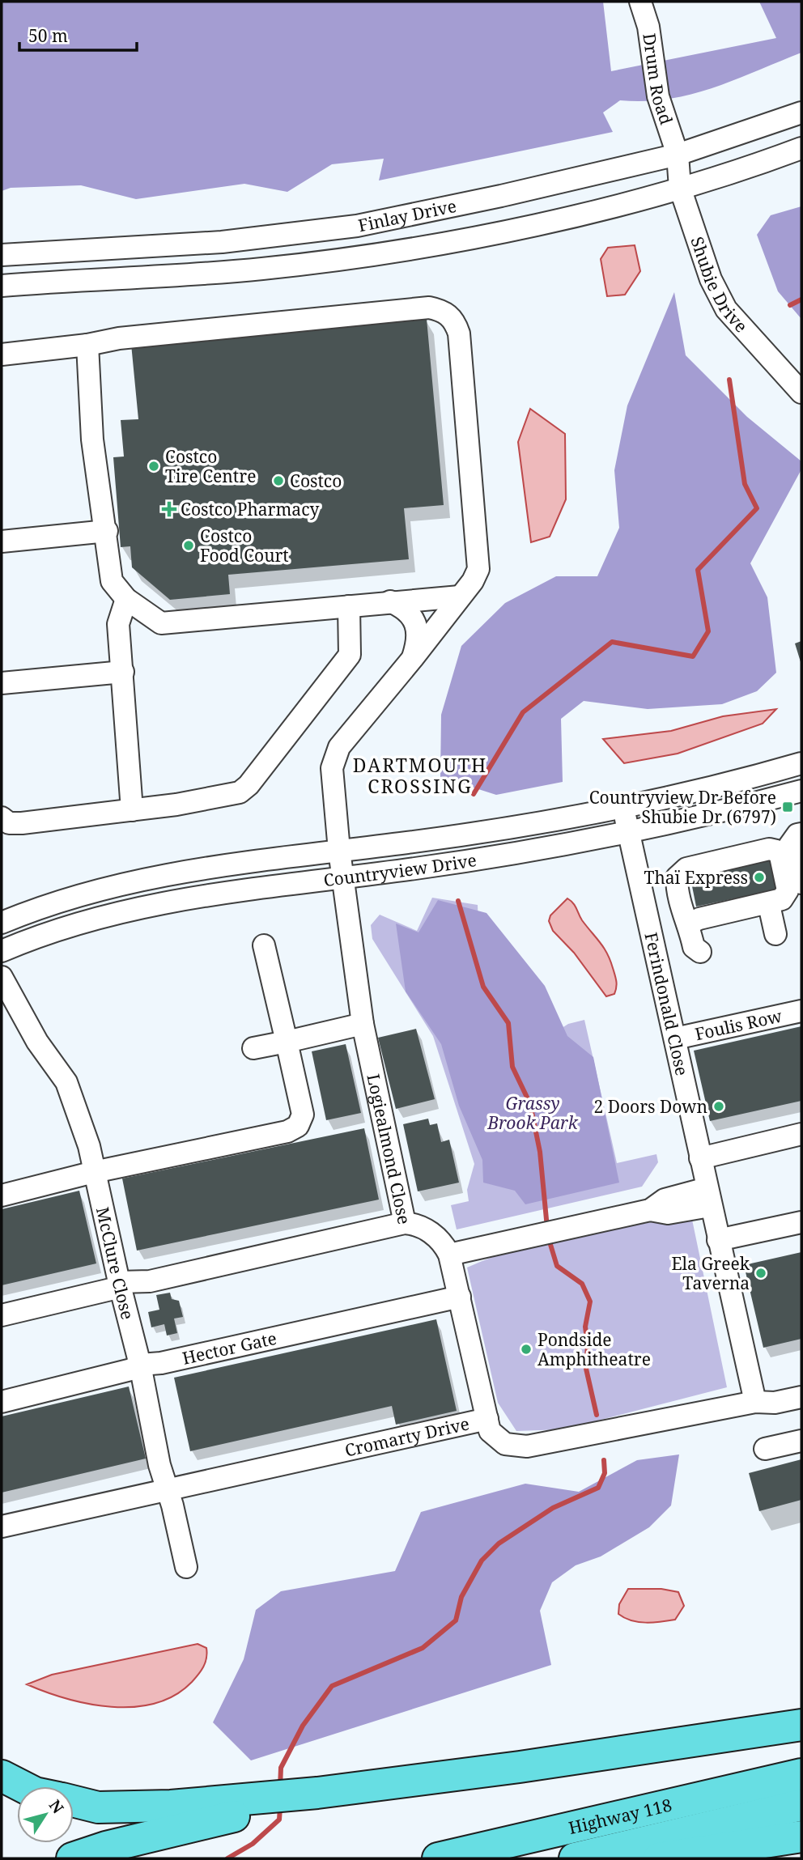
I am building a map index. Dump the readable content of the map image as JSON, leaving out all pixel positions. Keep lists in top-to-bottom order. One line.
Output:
{"streets":{"highway":["Highway 118"],"street":["Drum Road","Finlay Drive","Shubie Drive","Countryview Drive","Ferindonald Close","Foulis Row","Logiealmond Close","McClure Close","Hector Gate","Cromarty Drive"]},"crossings":[["Drum Road","Finlay Drive"],["Drum Road","Shubie Drive"],["Finlay Drive","Shubie Drive"],["Countryview Drive","Ferindonald Close"],["Countryview Drive","Logiealmond Close"],["Ferindonald Close","Foulis Row"],["Ferindonald Close","Cromarty Drive"],["Logiealmond Close","Hector Gate"],["Logiealmond Close","Cromarty Drive"],["McClure Close","Hector Gate"],["McClure Close","Cromarty Drive"]],"districts":["DARTMOUTH CROSSING"],"parks":["Grassy Brook Park"],"places":{"other":["Costco Tire Centre","Costco","Costco Food Court","Thaï Express","2 Doors Down","Ela Greek Taverna","Pondside Amphitheatre"],"health":["Costco Pharmacy"],"transit":["Countryview Dr Before Shubie Dr (6797)"]},"scale_bar":"50 m","north":"top right"}
